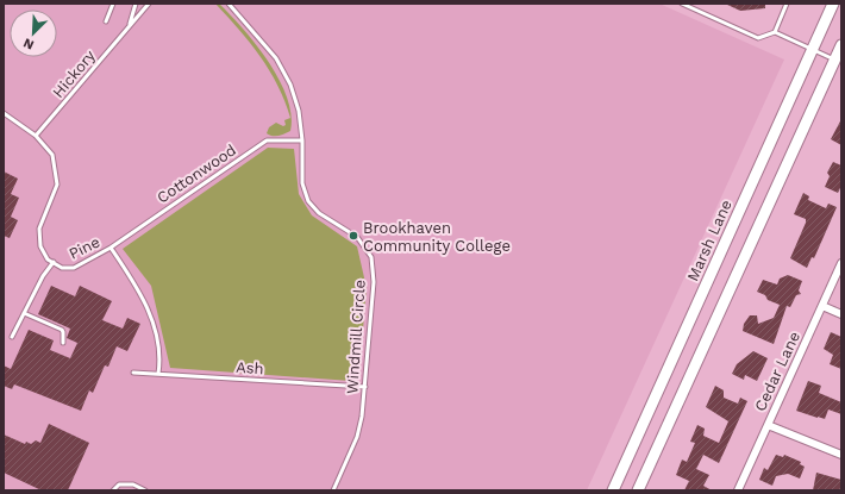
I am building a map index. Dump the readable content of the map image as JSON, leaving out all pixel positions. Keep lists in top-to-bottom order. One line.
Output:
{"streets":{"main road":["Marsh Lane"],"street":["Cedar Lane"],"lane":["Hickory","Cottonwood","Pine","Windmill Circle","Ash"]},"crossings":[["Hickory","Pine"],["Cottonwood","Pine"],["Cottonwood","Windmill Circle"],["Pine","Ash"],["Windmill Circle","Ash"]],"places":["Brookhaven Community College"],"north":"bottom left"}
